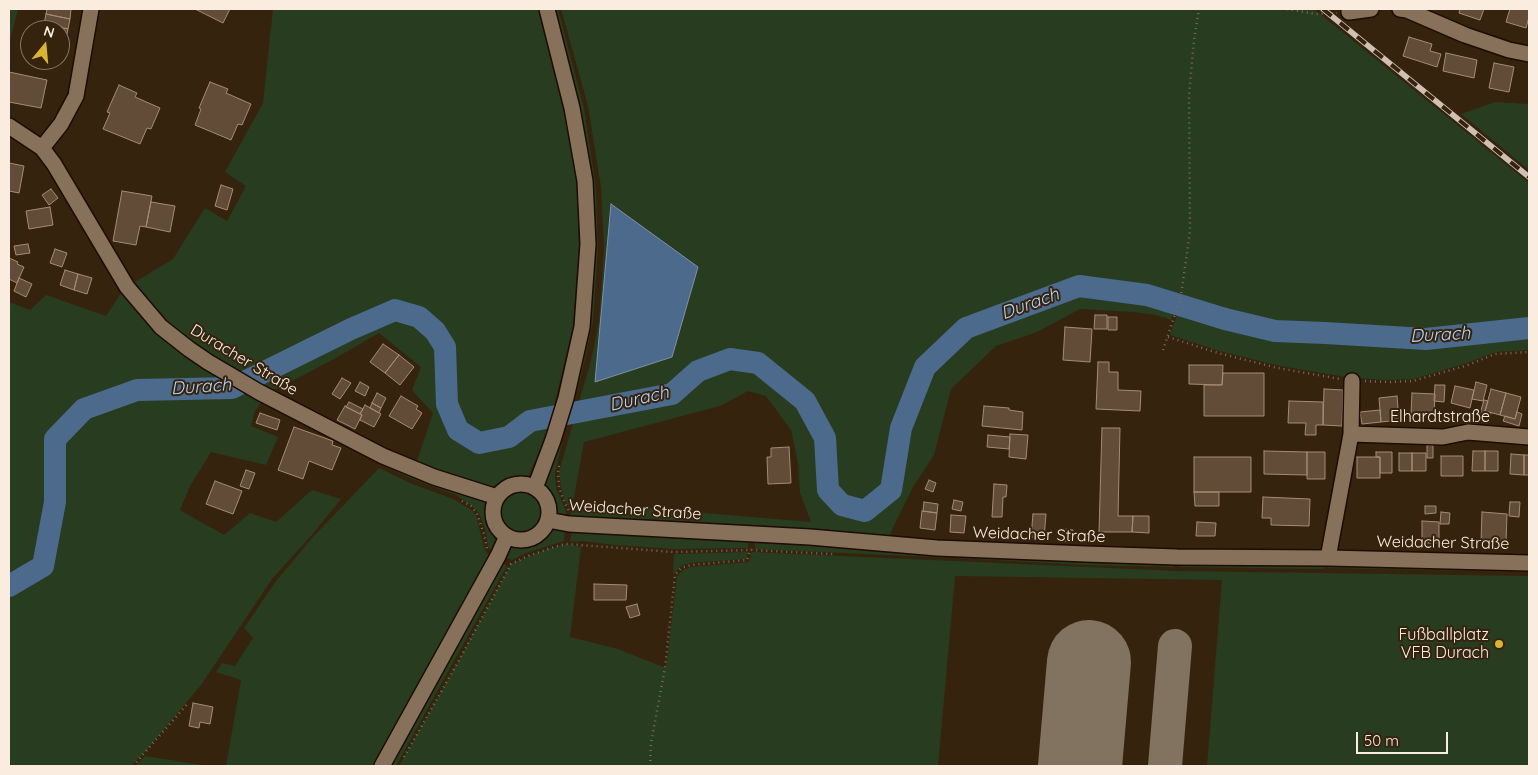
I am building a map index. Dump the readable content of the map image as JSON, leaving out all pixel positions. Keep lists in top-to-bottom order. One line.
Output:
{"streets":{"street":["Duracher Straße","Elhardtstraße","Weidacher Straße"]},"crossings":[["Duracher Straße","Weidacher Straße"]],"water":["Durach"],"places":["Fußballplatz VFB Durach"],"scale_bar":"50 m","north":"top"}
